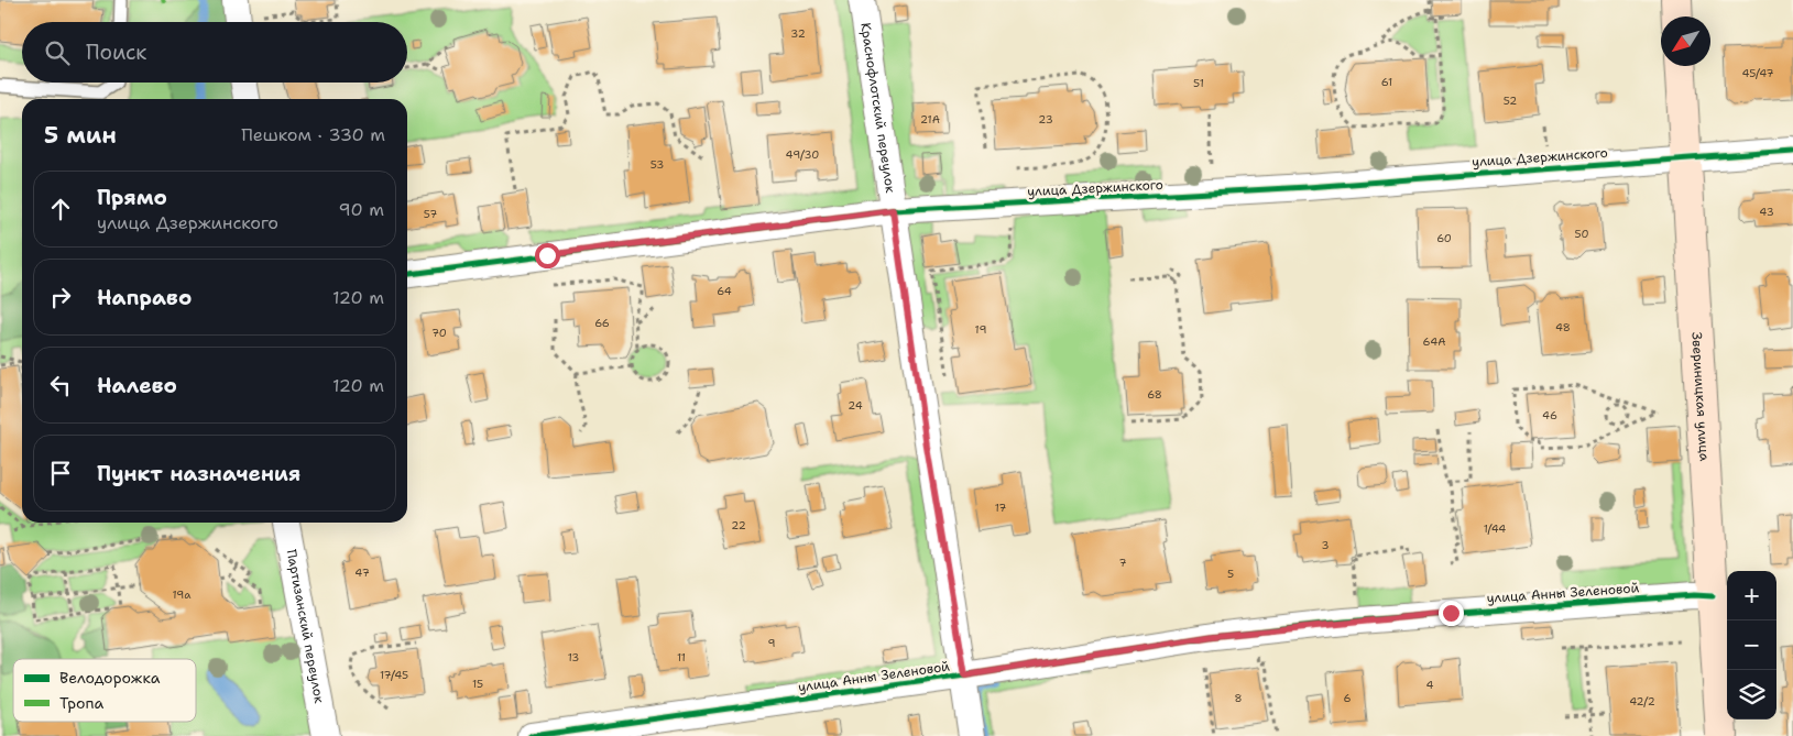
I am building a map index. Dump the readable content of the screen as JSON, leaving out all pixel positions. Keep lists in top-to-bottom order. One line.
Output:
{"streets":{"street":["Краснофлотский переулок","улица Дзержинского","Звериницкая улица","улица Анны Зеленовой","Партизанский переулок"]},"crossings":[["Краснофлотский переулок","улица Дзержинского"],["Краснофлотский переулок","улица Анны Зеленовой"],["улица Дзержинского","Звериницкая улица"],["Звериницкая улица","улица Анны Зеленовой"]],"house_numbers":["32","45/47","61","51","52","21А","23","49/30","53","43","57","50","60","64","66","48","19","70","64А","68","24","46","17","22","1/44","3","7","47","5","19а","9","13","11","17/45","15","4","8","6","42/2"],"legend":["Велодорожка","Тропа"],"north":"bottom left","page":{"search":"Поиск","heading":["5 мин","Пешком · 330 m"],"list":[["Прямо","улица Дзержинского","90 m"],["Направо","120 m"],["Налево","120 m"],"Пункт назначения"],"map_buttons":["+","−"]}}
